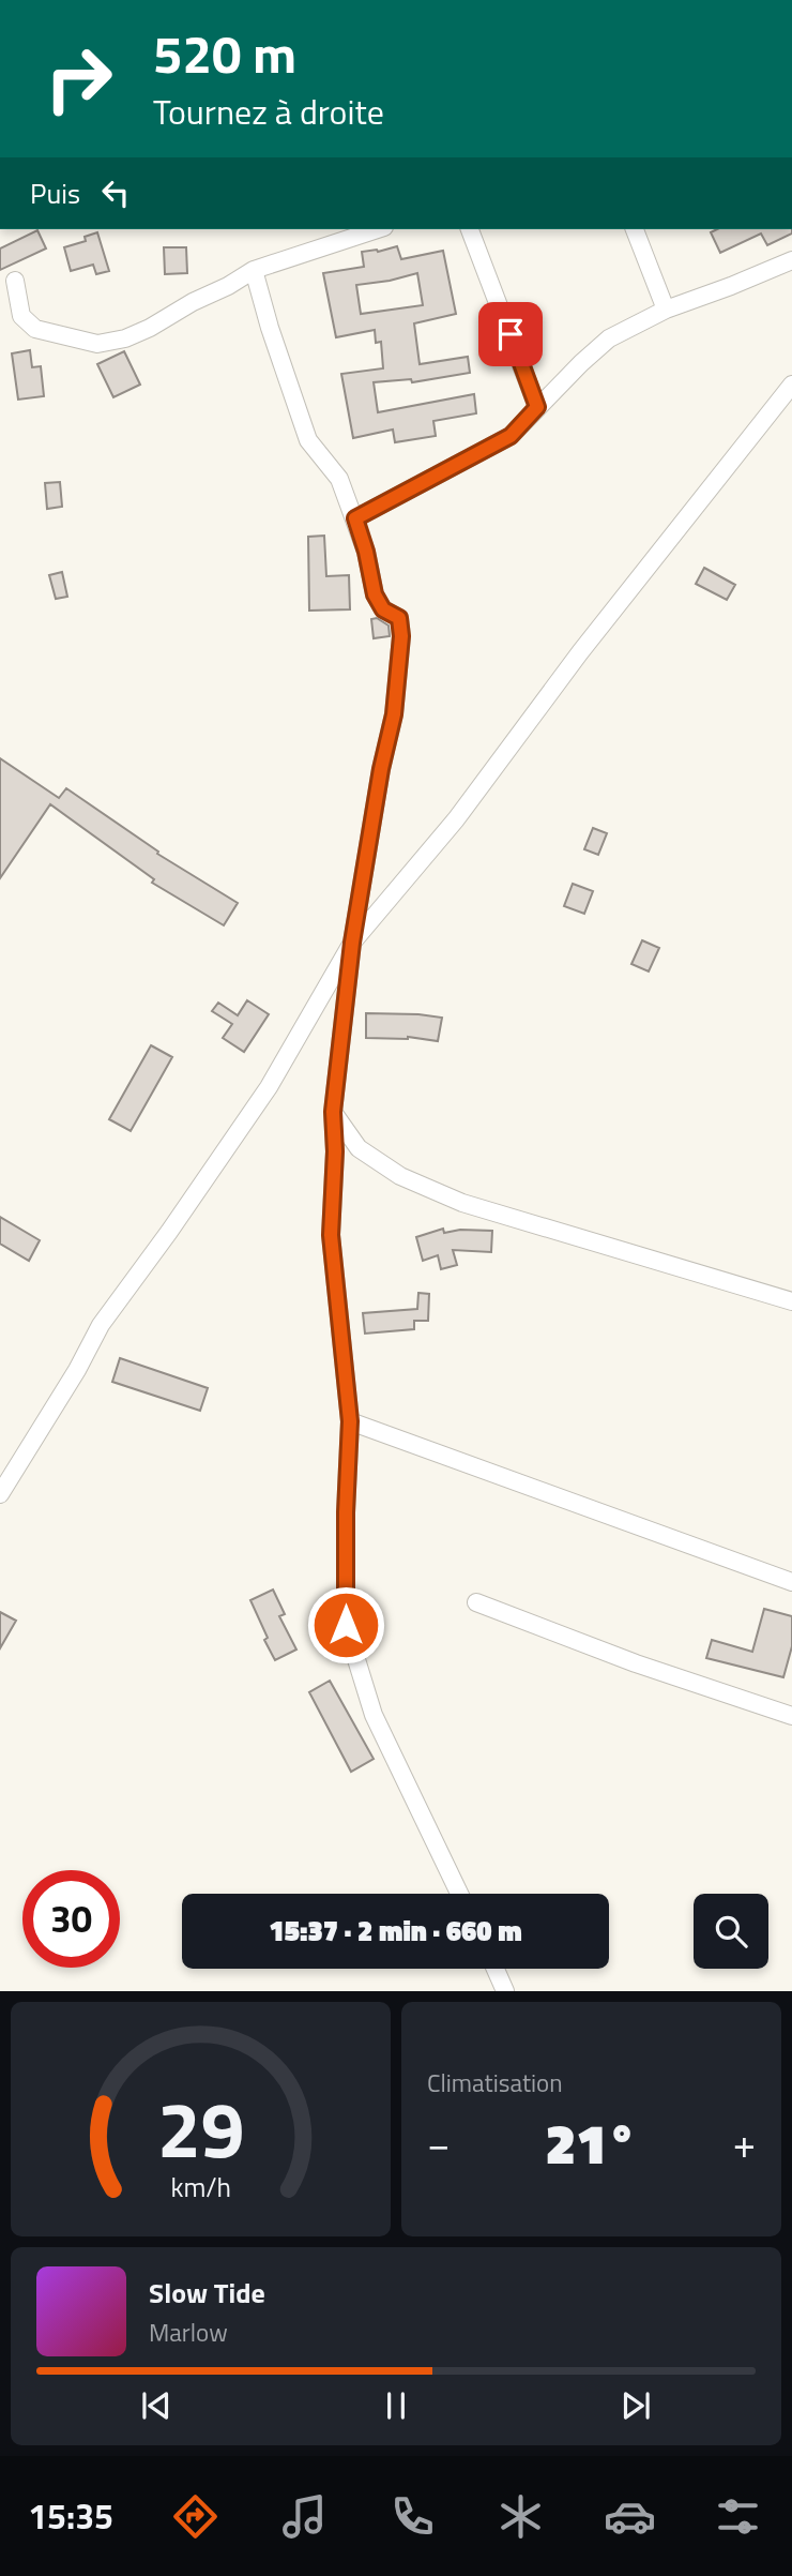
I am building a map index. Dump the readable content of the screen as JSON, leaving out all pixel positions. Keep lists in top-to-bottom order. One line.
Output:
{"page":{"turn":["520 m","Tournez à droite"],"then":"Puis","limit":"30","trip":"15:37 · 2 min · 660 m","tile":"Climatisation","heat":["−","21°","+"],"song":["Slow Tide","Marlow"],"tabs":"15:35","gauge":["29","km/h"]}}
